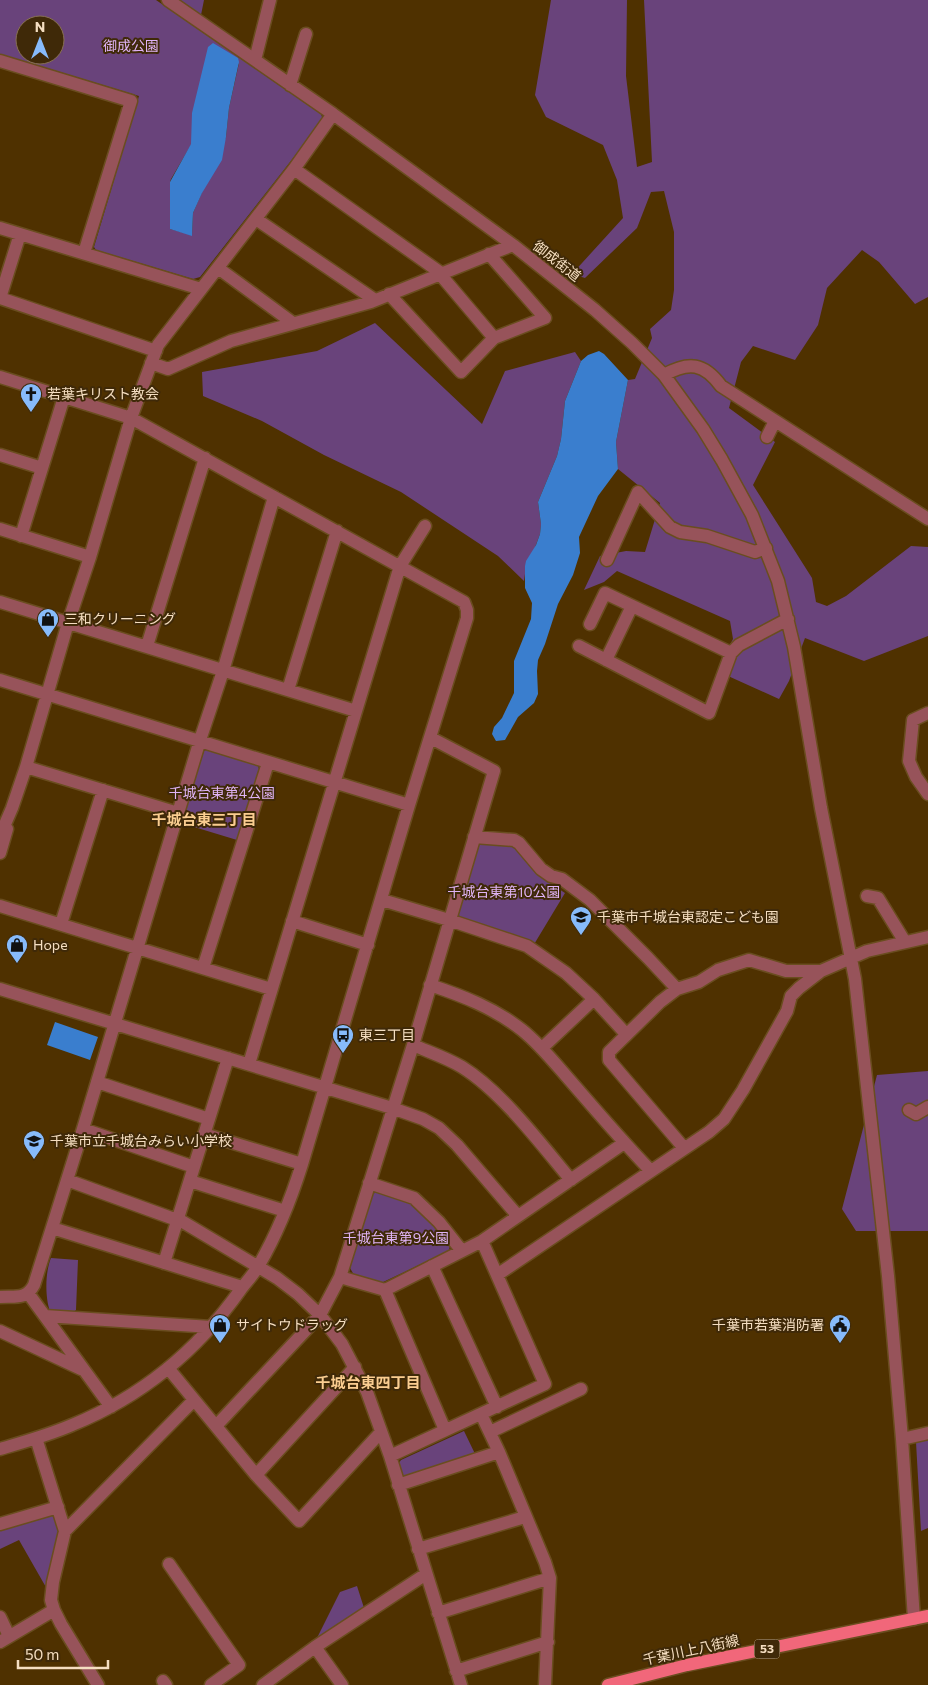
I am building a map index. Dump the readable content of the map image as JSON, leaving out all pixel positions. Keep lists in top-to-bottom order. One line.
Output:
{"streets":{"main road":["53","千葉川上八街線"],"street":["御成街道"]},"crossings":[["御成街道","千葉川上八街線"]],"districts":["千城台東三丁目","千城台東四丁目"],"parks":["御成公園","千城台東第4公園","千城台東第10公園","千城台東第9公園"],"places":{"church":["若葉キリスト教会"],"shop":["三和クリーニング","Hope","サイトウドラッグ"],"school or university":["千葉市千城台東認定こども園","千葉市立千城台みらい小学校"],"bus stop":["東三丁目"],"public building":["千葉市若葉消防署"]},"scale_bar":"50 m","north":"top"}
